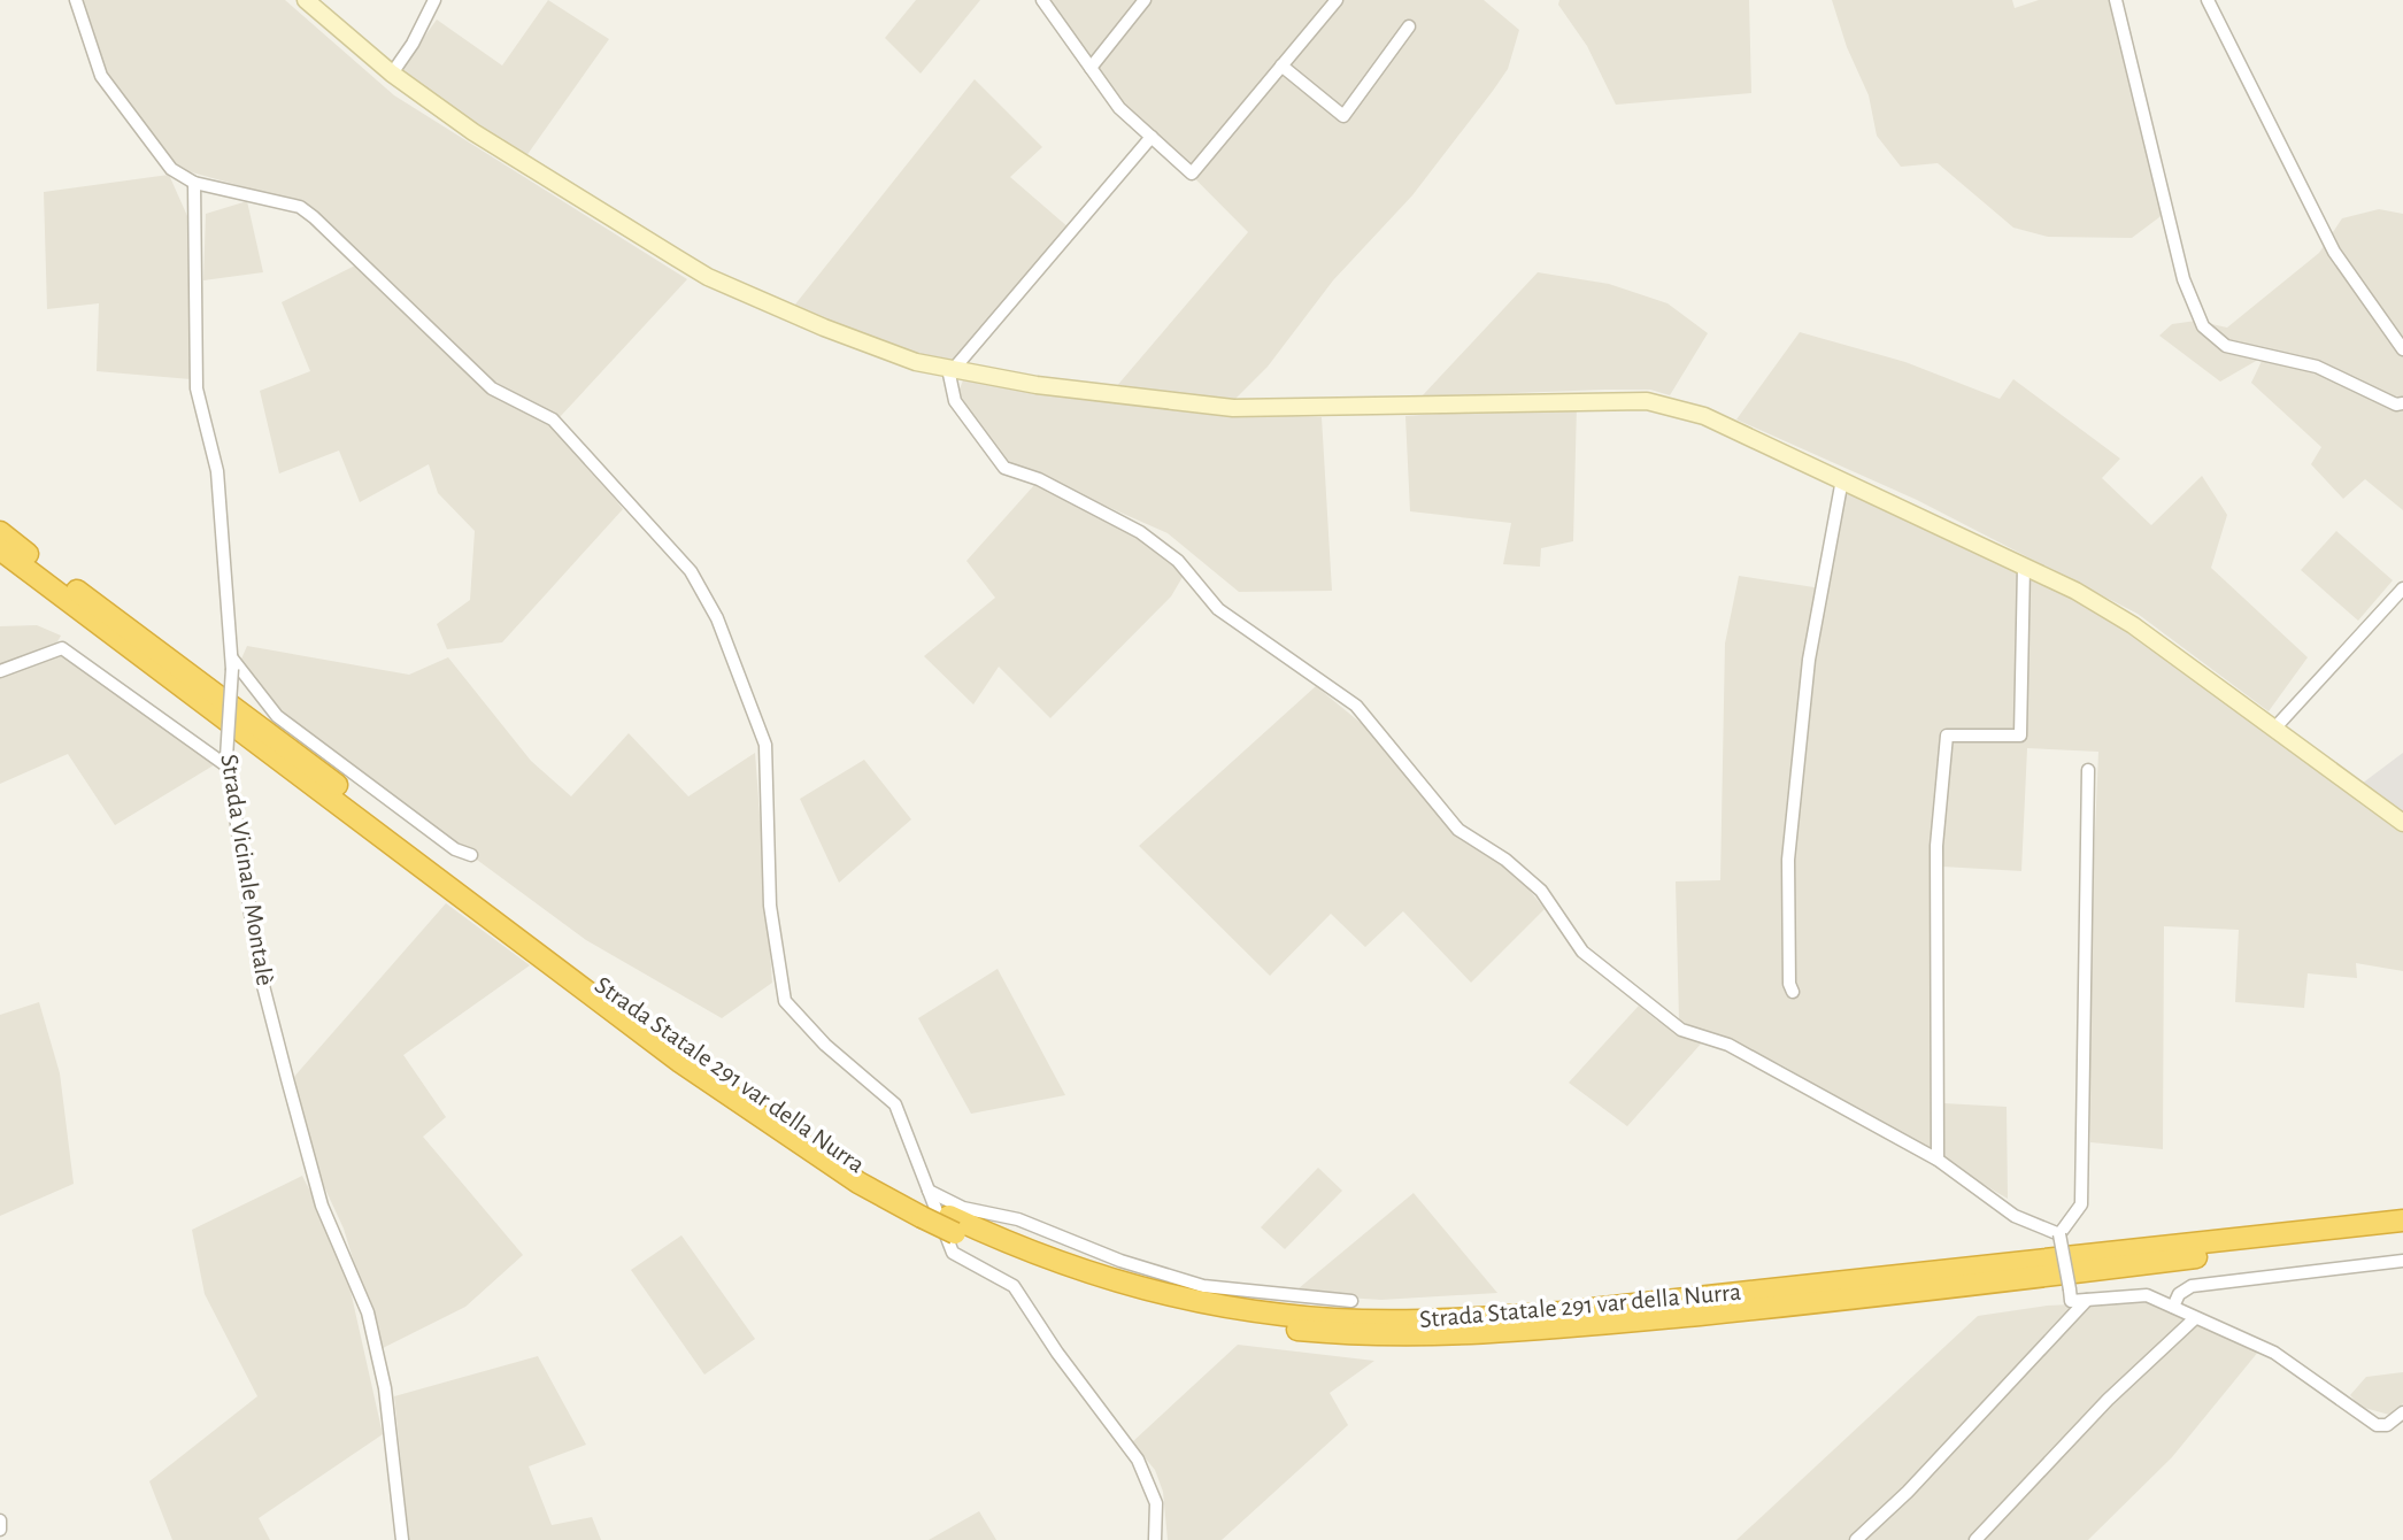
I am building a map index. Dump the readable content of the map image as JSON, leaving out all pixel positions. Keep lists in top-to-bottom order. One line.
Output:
{"streets":{"highway":["Strada Statale 291 var della Nurra"],"street":["Strada Vicinale Montalè"]}}
